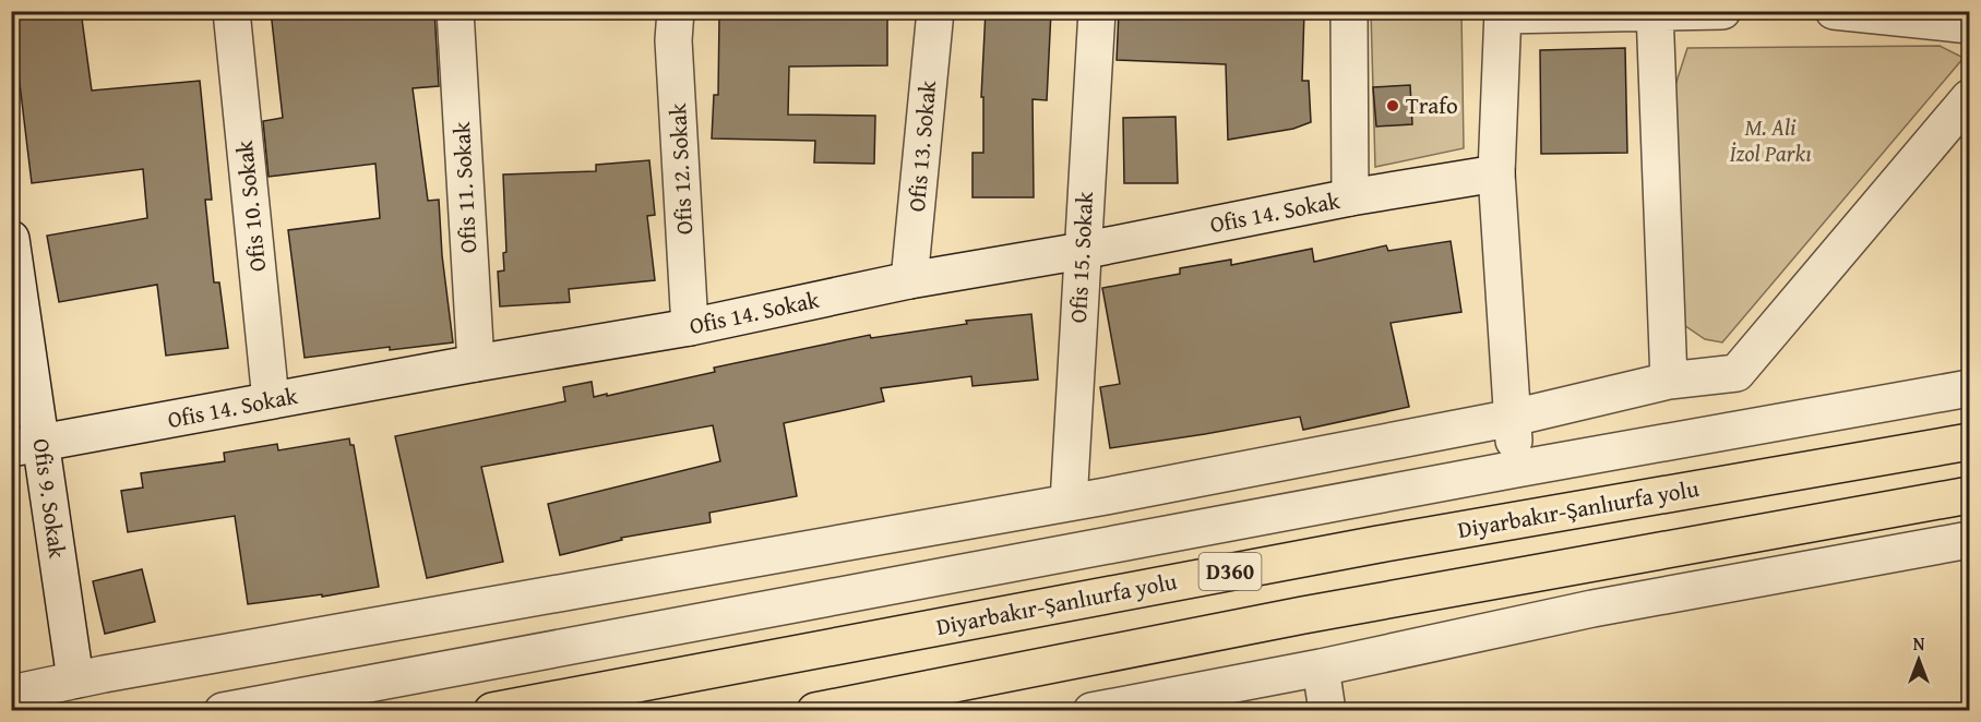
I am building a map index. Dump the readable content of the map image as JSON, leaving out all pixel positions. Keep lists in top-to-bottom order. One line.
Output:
{"streets":{"highway":["Diyarbakır-Şanlıurfa yolu","D360"],"street":["Ofis 13. Sokak","Ofis 12. Sokak","Ofis 11. Sokak","Ofis 10. Sokak","Ofis 14. Sokak","Ofis 15. Sokak","Ofis 9. Sokak"]},"crossings":[["Ofis 13. Sokak","Ofis 14. Sokak"],["Ofis 12. Sokak","Ofis 14. Sokak"],["Ofis 11. Sokak","Ofis 14. Sokak"],["Ofis 10. Sokak","Ofis 14. Sokak"],["Ofis 14. Sokak","Ofis 15. Sokak"],["Ofis 14. Sokak","Ofis 9. Sokak"]],"parks":["M. Ali İzol Parkı"],"places":["Trafo"],"north":"top"}
